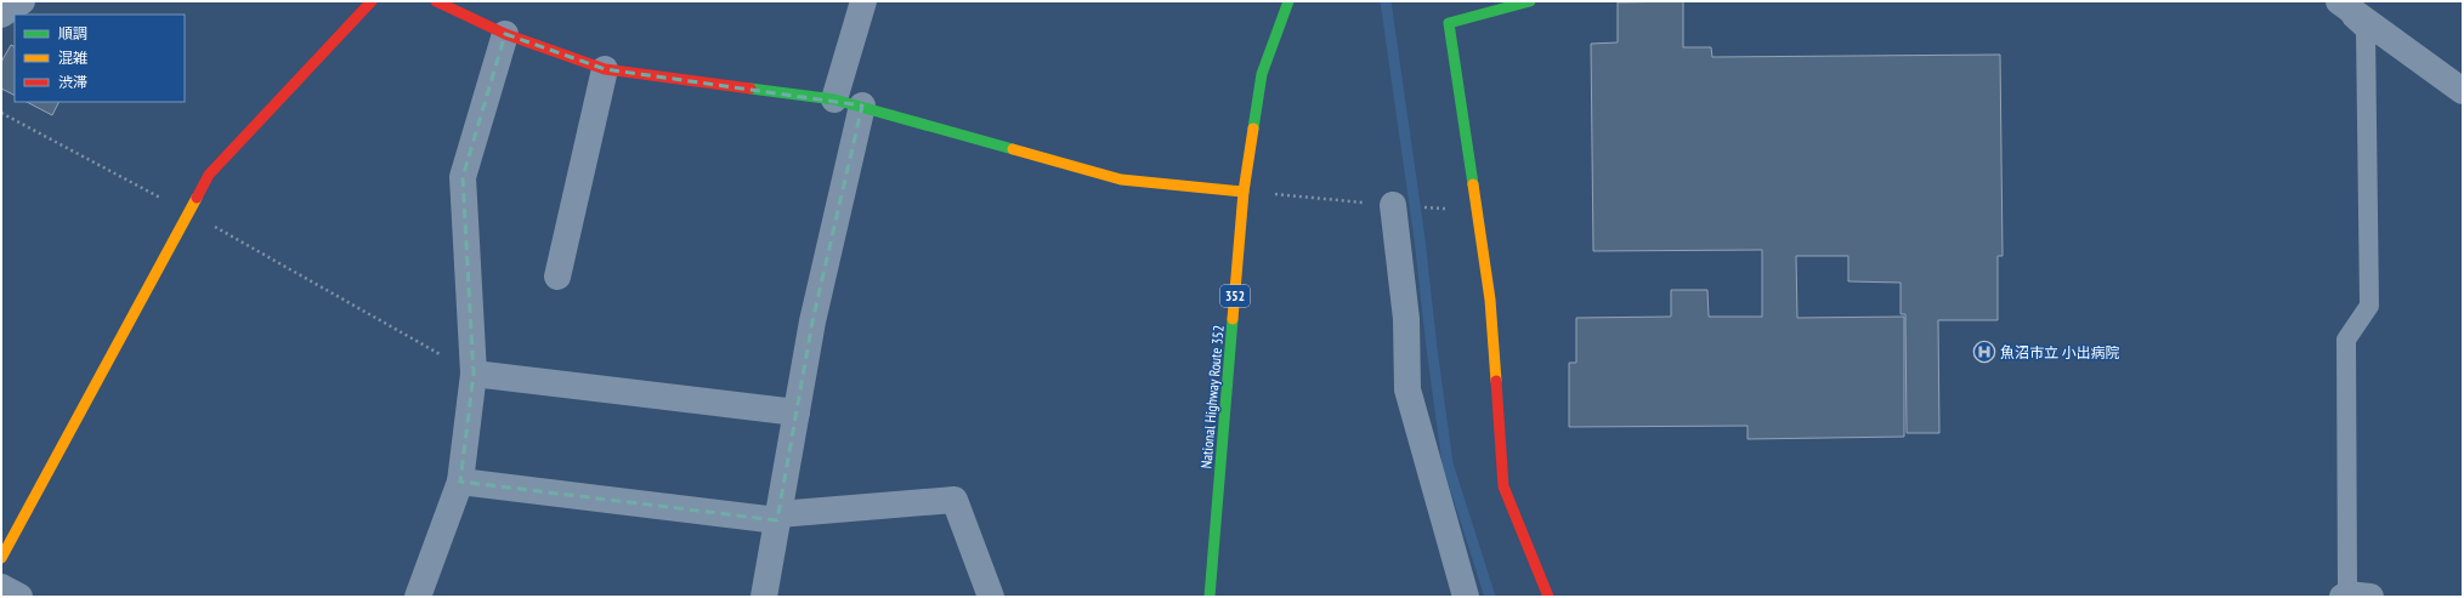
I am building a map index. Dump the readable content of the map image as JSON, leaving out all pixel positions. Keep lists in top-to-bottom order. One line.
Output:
{"streets":{"main road":["352","National Highway Route 352"]},"places":{"hospital":["魚沼市立 小出病院"]},"legend":["順調","混雑","渋滞"]}
